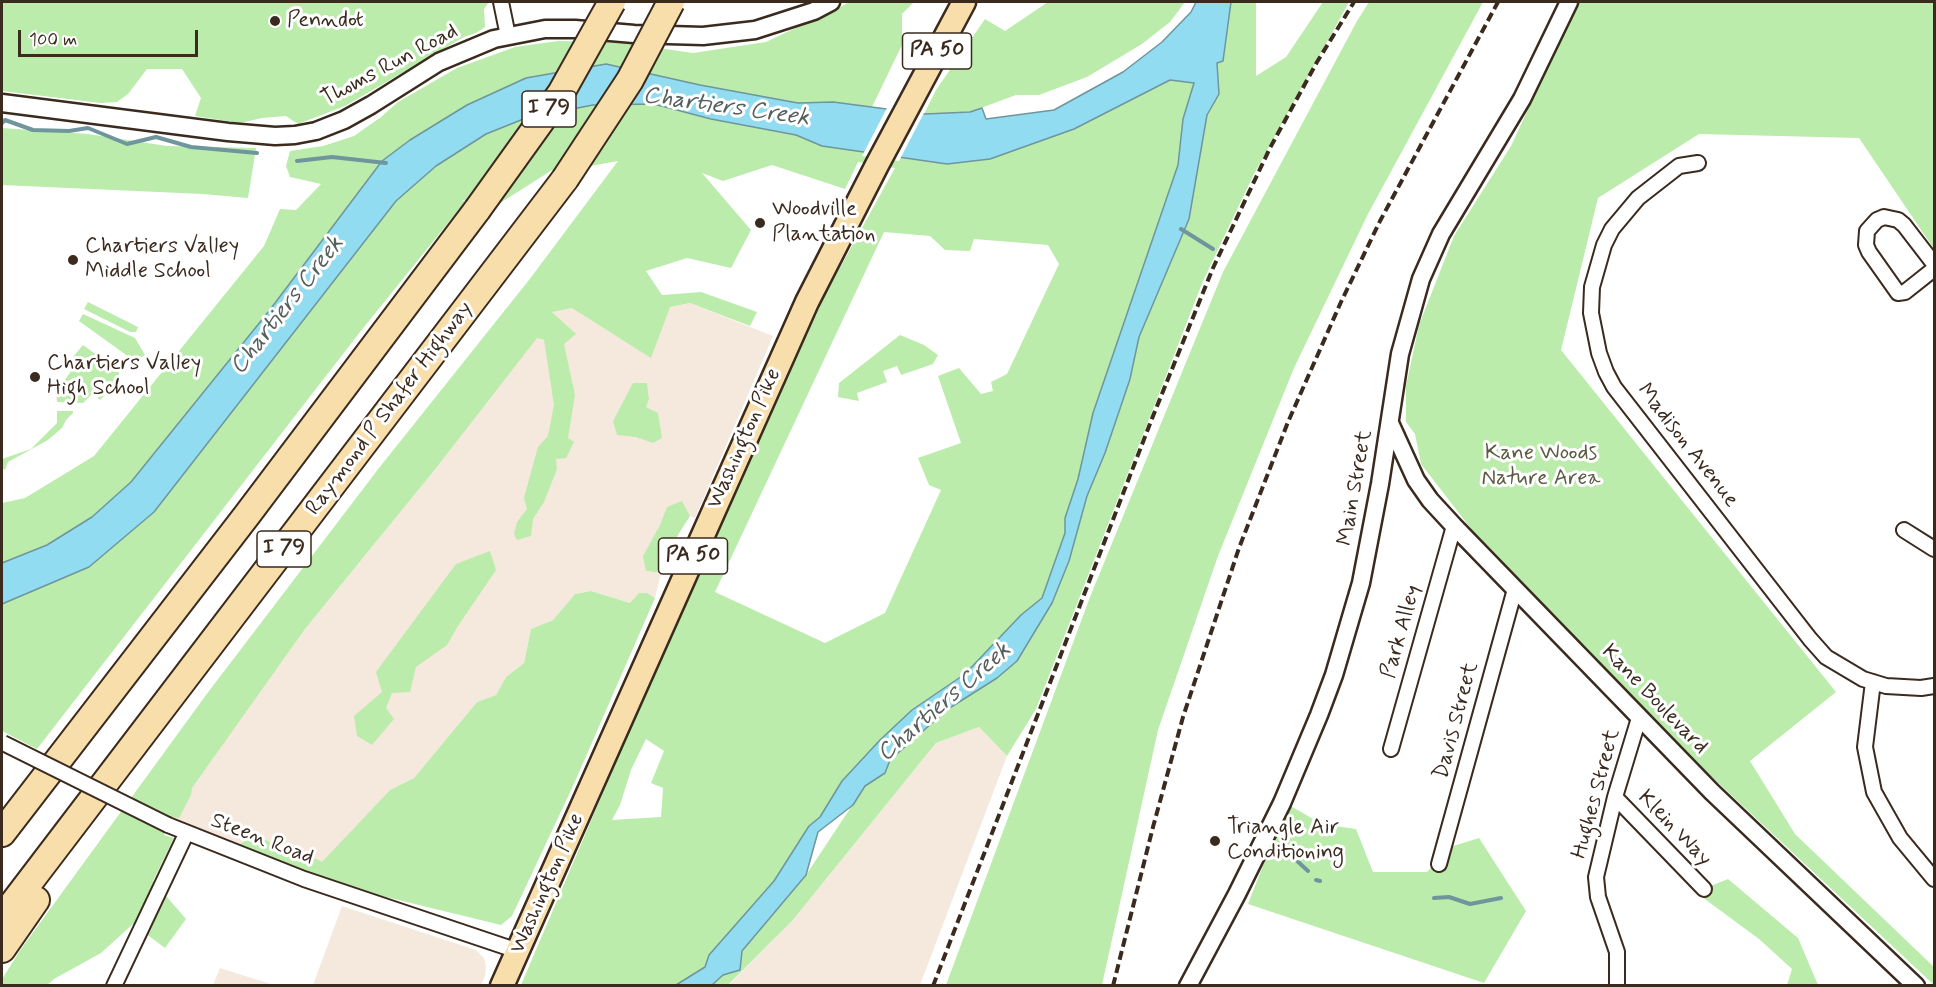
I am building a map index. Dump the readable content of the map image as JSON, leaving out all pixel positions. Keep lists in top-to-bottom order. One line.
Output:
{"streets":{"highway":["I 79","Raymond P Shafer Highway"],"main road":["PA 50","Washington Pike"],"street":["Thoms Run Road","Madison Avenue","Main Street","Park Alley","Kane Boulevard","Davis Street","Hughes Street","Klein Way","Steen Road"]},"crossings":[["Washington Pike","Steen Road"],["Main Street","Kane Boulevard"],["Park Alley","Kane Boulevard"],["Kane Boulevard","Davis Street"],["Kane Boulevard","Hughes Street"],["Hughes Street","Klein Way"]],"water":["Chartiers Creek"],"parks":["Kane Woods Nature Area"],"places":["Penndot","Woodville Plantation","Chartiers Valley Middle School","Chartiers Valley High School","Triangle Air Conditioning"],"scale_bar":"100 m"}
